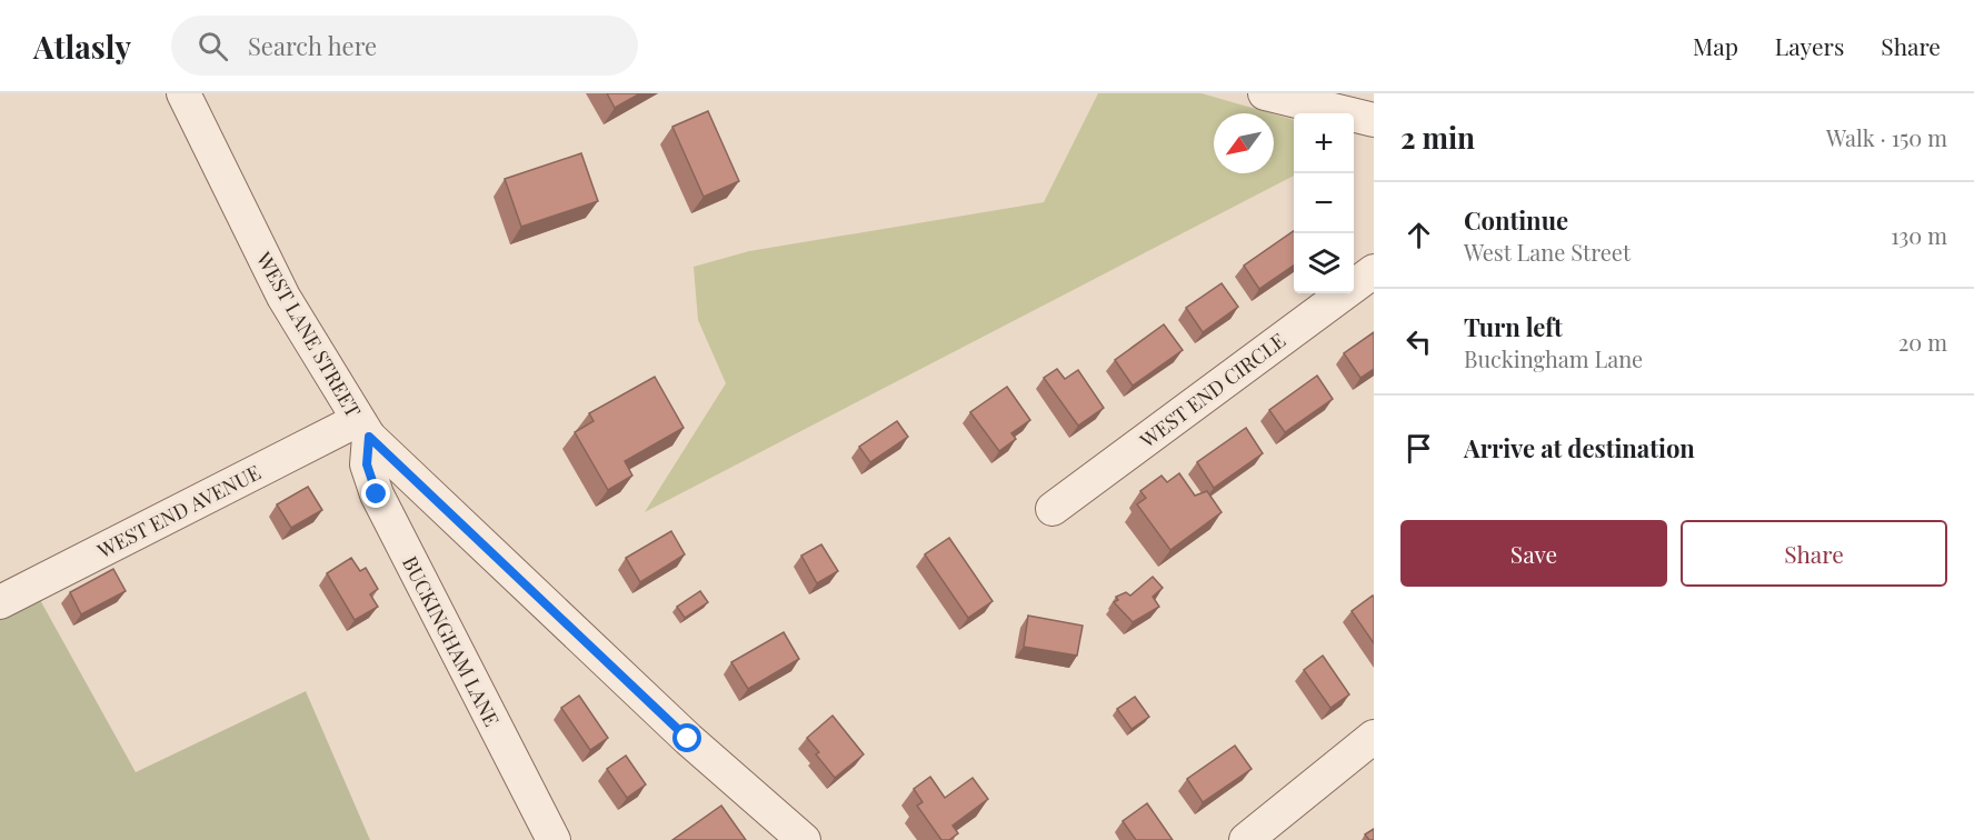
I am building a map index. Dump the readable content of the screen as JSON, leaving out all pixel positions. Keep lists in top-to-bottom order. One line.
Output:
{"streets":{"street":["WEST LANE STREET","WEST END CIRCLE","WEST END AVENUE","BUCKINGHAM LANE"]},"crossings":[["WEST LANE STREET","WEST END AVENUE"],["WEST LANE STREET","BUCKINGHAM LANE"],["WEST END AVENUE","BUCKINGHAM LANE"]],"north":"bottom left","page":{"header":"Atlasly","search":"Search here","nav":["Map","Layers","Share"],"heading":["2 min","Walk · 150 m"],"map_buttons":["+","−"],"list":[["Continue","West Lane Street","130 m"],["Turn left","Buckingham Lane","20 m"],"Arrive at destination"],"buttons":["Save","Share"]}}
